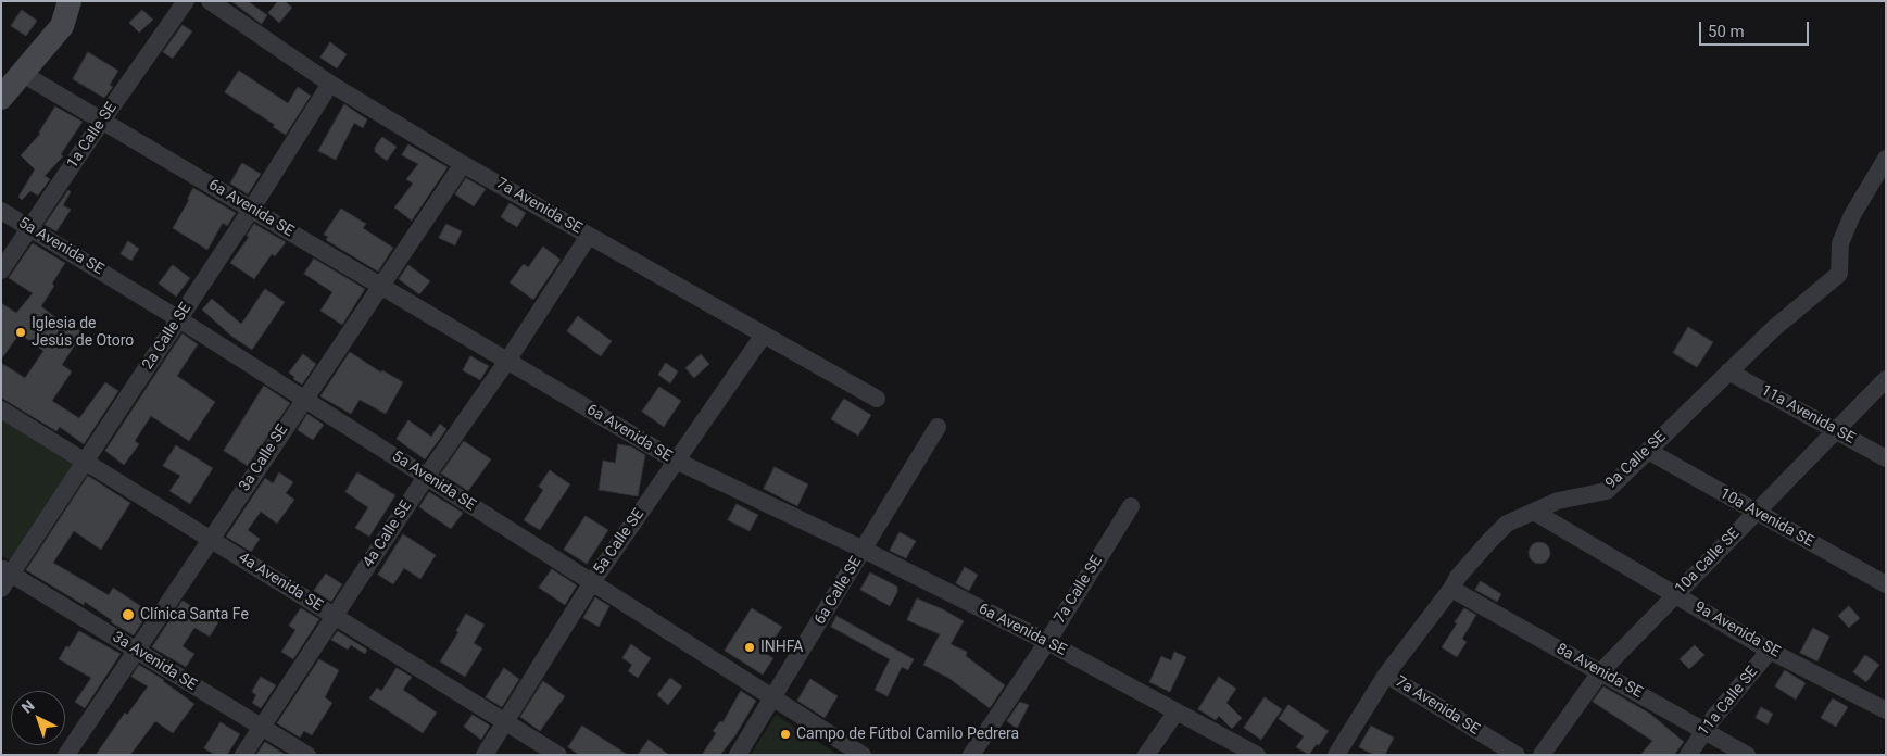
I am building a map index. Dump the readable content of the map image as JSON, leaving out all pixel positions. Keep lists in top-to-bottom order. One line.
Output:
{"streets":{"street":["1a Calle SE","7a Avenida SE","6a Avenida SE","5a Avenida SE","2a Calle SE","11a Avenida SE","3a Calle SE","9a Calle SE","10a Avenida SE","4a Calle SE","5a Calle SE","10a Calle SE","4a Avenida SE","7a Calle SE","6a Calle SE","9a Avenida SE","3a Avenida SE","8a Avenida SE","11a Calle SE"]},"crossings":[["1a Calle SE","6a Avenida SE"],["1a Calle SE","5a Avenida SE"],["7a Avenida SE","2a Calle SE"],["7a Avenida SE","3a Calle SE"],["7a Avenida SE","9a Calle SE"],["7a Avenida SE","4a Calle SE"],["7a Avenida SE","5a Calle SE"],["6a Avenida SE","2a Calle SE"],["6a Avenida SE","3a Calle SE"],["6a Avenida SE","4a Calle SE"],["6a Avenida SE","5a Calle SE"],["6a Avenida SE","7a Calle SE"],["6a Avenida SE","6a Calle SE"],["5a Avenida SE","2a Calle SE"],["5a Avenida SE","3a Calle SE"],["5a Avenida SE","4a Calle SE"],["5a Avenida SE","5a Calle SE"],["5a Avenida SE","6a Calle SE"],["2a Calle SE","4a Avenida SE"],["2a Calle SE","3a Avenida SE"],["11a Avenida SE","9a Calle SE"],["11a Avenida SE","10a Calle SE"],["3a Calle SE","4a Avenida SE"],["3a Calle SE","3a Avenida SE"],["9a Calle SE","10a Avenida SE"],["9a Calle SE","9a Avenida SE"],["9a Calle SE","8a Avenida SE"],["10a Avenida SE","10a Calle SE"],["4a Calle SE","4a Avenida SE"],["4a Calle SE","3a Avenida SE"],["5a Calle SE","4a Avenida SE"],["10a Calle SE","9a Avenida SE"],["10a Calle SE","8a Avenida SE"],["9a Avenida SE","11a Calle SE"],["8a Avenida SE","11a Calle SE"]],"places":["Iglesia de Jesús de Otoro","Clínica Santa Fe","INHFA","Campo de Fútbol Camilo Pedrera"],"scale_bar":"50 m","north":"top left"}
